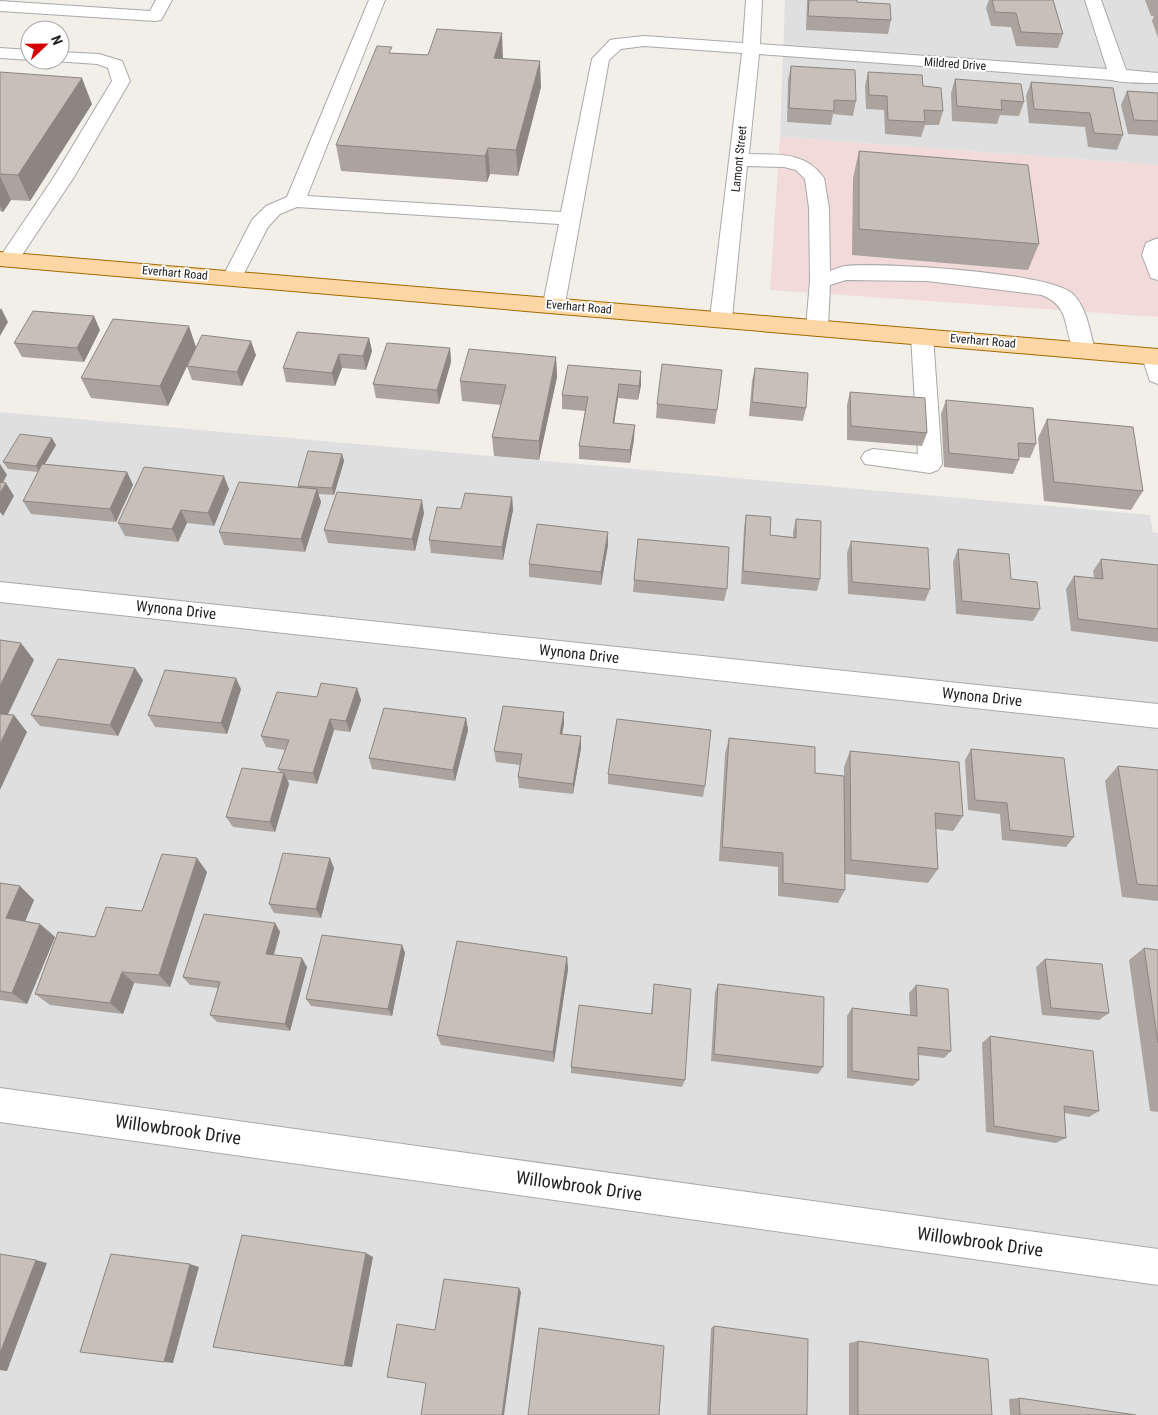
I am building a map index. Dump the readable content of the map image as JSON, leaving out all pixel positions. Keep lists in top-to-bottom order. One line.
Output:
{"streets":{"main road":["Everhart Road"],"street":["Mildred Drive","Lamont Street","Wynona Drive","Willowbrook Drive"]},"crossings":[["Mildred Drive","Lamont Street"],["Mildred Drive","Everhart Road"],["Lamont Street","Everhart Road"]],"north":"right"}
